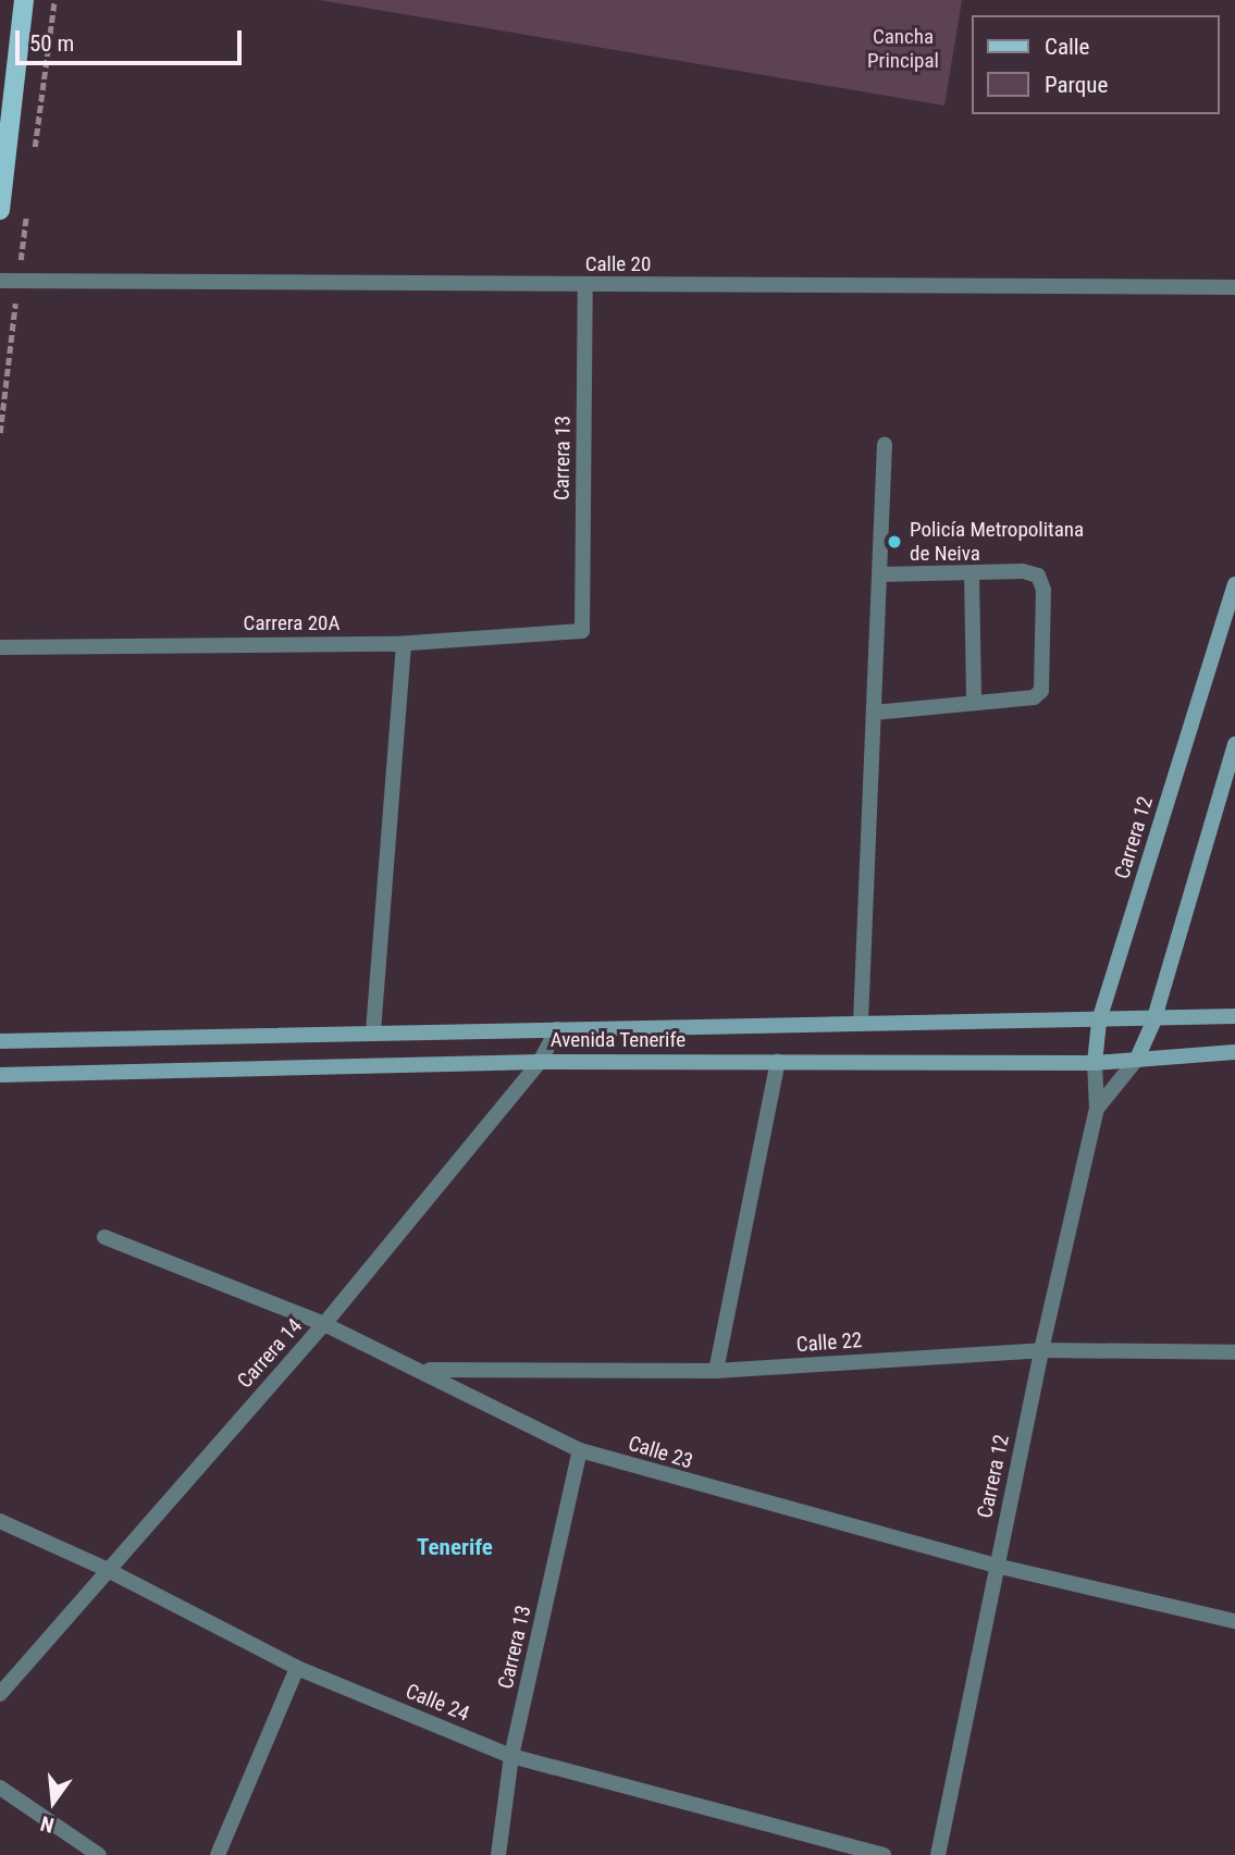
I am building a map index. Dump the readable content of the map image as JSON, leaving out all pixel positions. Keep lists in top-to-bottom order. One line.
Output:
{"streets":{"main road":["Carrera 12","Avenida Tenerife"],"street":["Calle 20","Carrera 13","Carrera 20A","Calle 22","Carrera 14","Calle 23","Calle 24"]},"crossings":[["Calle 20","Carrera 13"],["Carrera 13","Carrera 20A"],["Carrera 13","Calle 23"],["Carrera 13","Calle 24"],["Carrera 12","Avenida Tenerife"],["Carrera 12","Calle 22"],["Carrera 12","Calle 23"],["Avenida Tenerife","Carrera 14"],["Calle 22","Calle 23"],["Carrera 14","Calle 23"],["Carrera 14","Calle 24"]],"districts":["Tenerife"],"parks":["Cancha Principal"],"places":["Policía Metropolitana de Neiva"],"legend":["Calle","Parque"],"scale_bar":"50 m","north":"bottom"}
